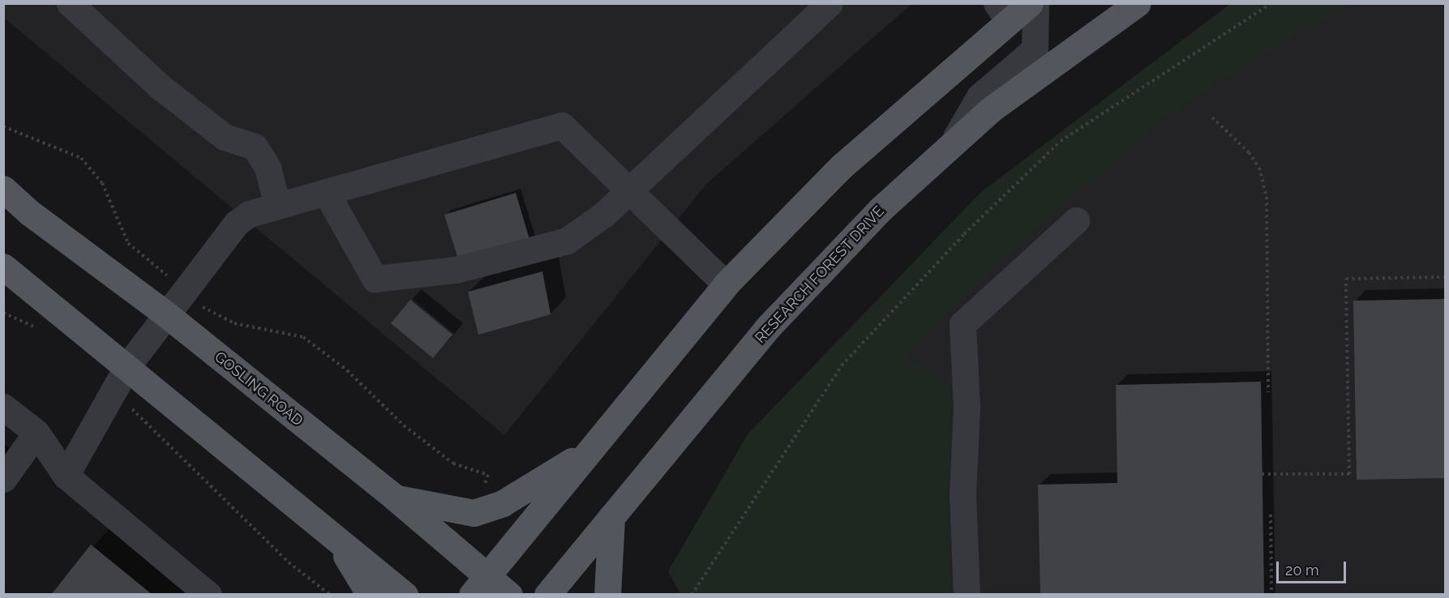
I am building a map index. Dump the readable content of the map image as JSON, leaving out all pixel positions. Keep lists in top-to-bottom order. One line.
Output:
{"streets":{"main road":["RESEARCH FOREST DRIVE","GOSLING ROAD"]},"scale_bar":"20 m"}
